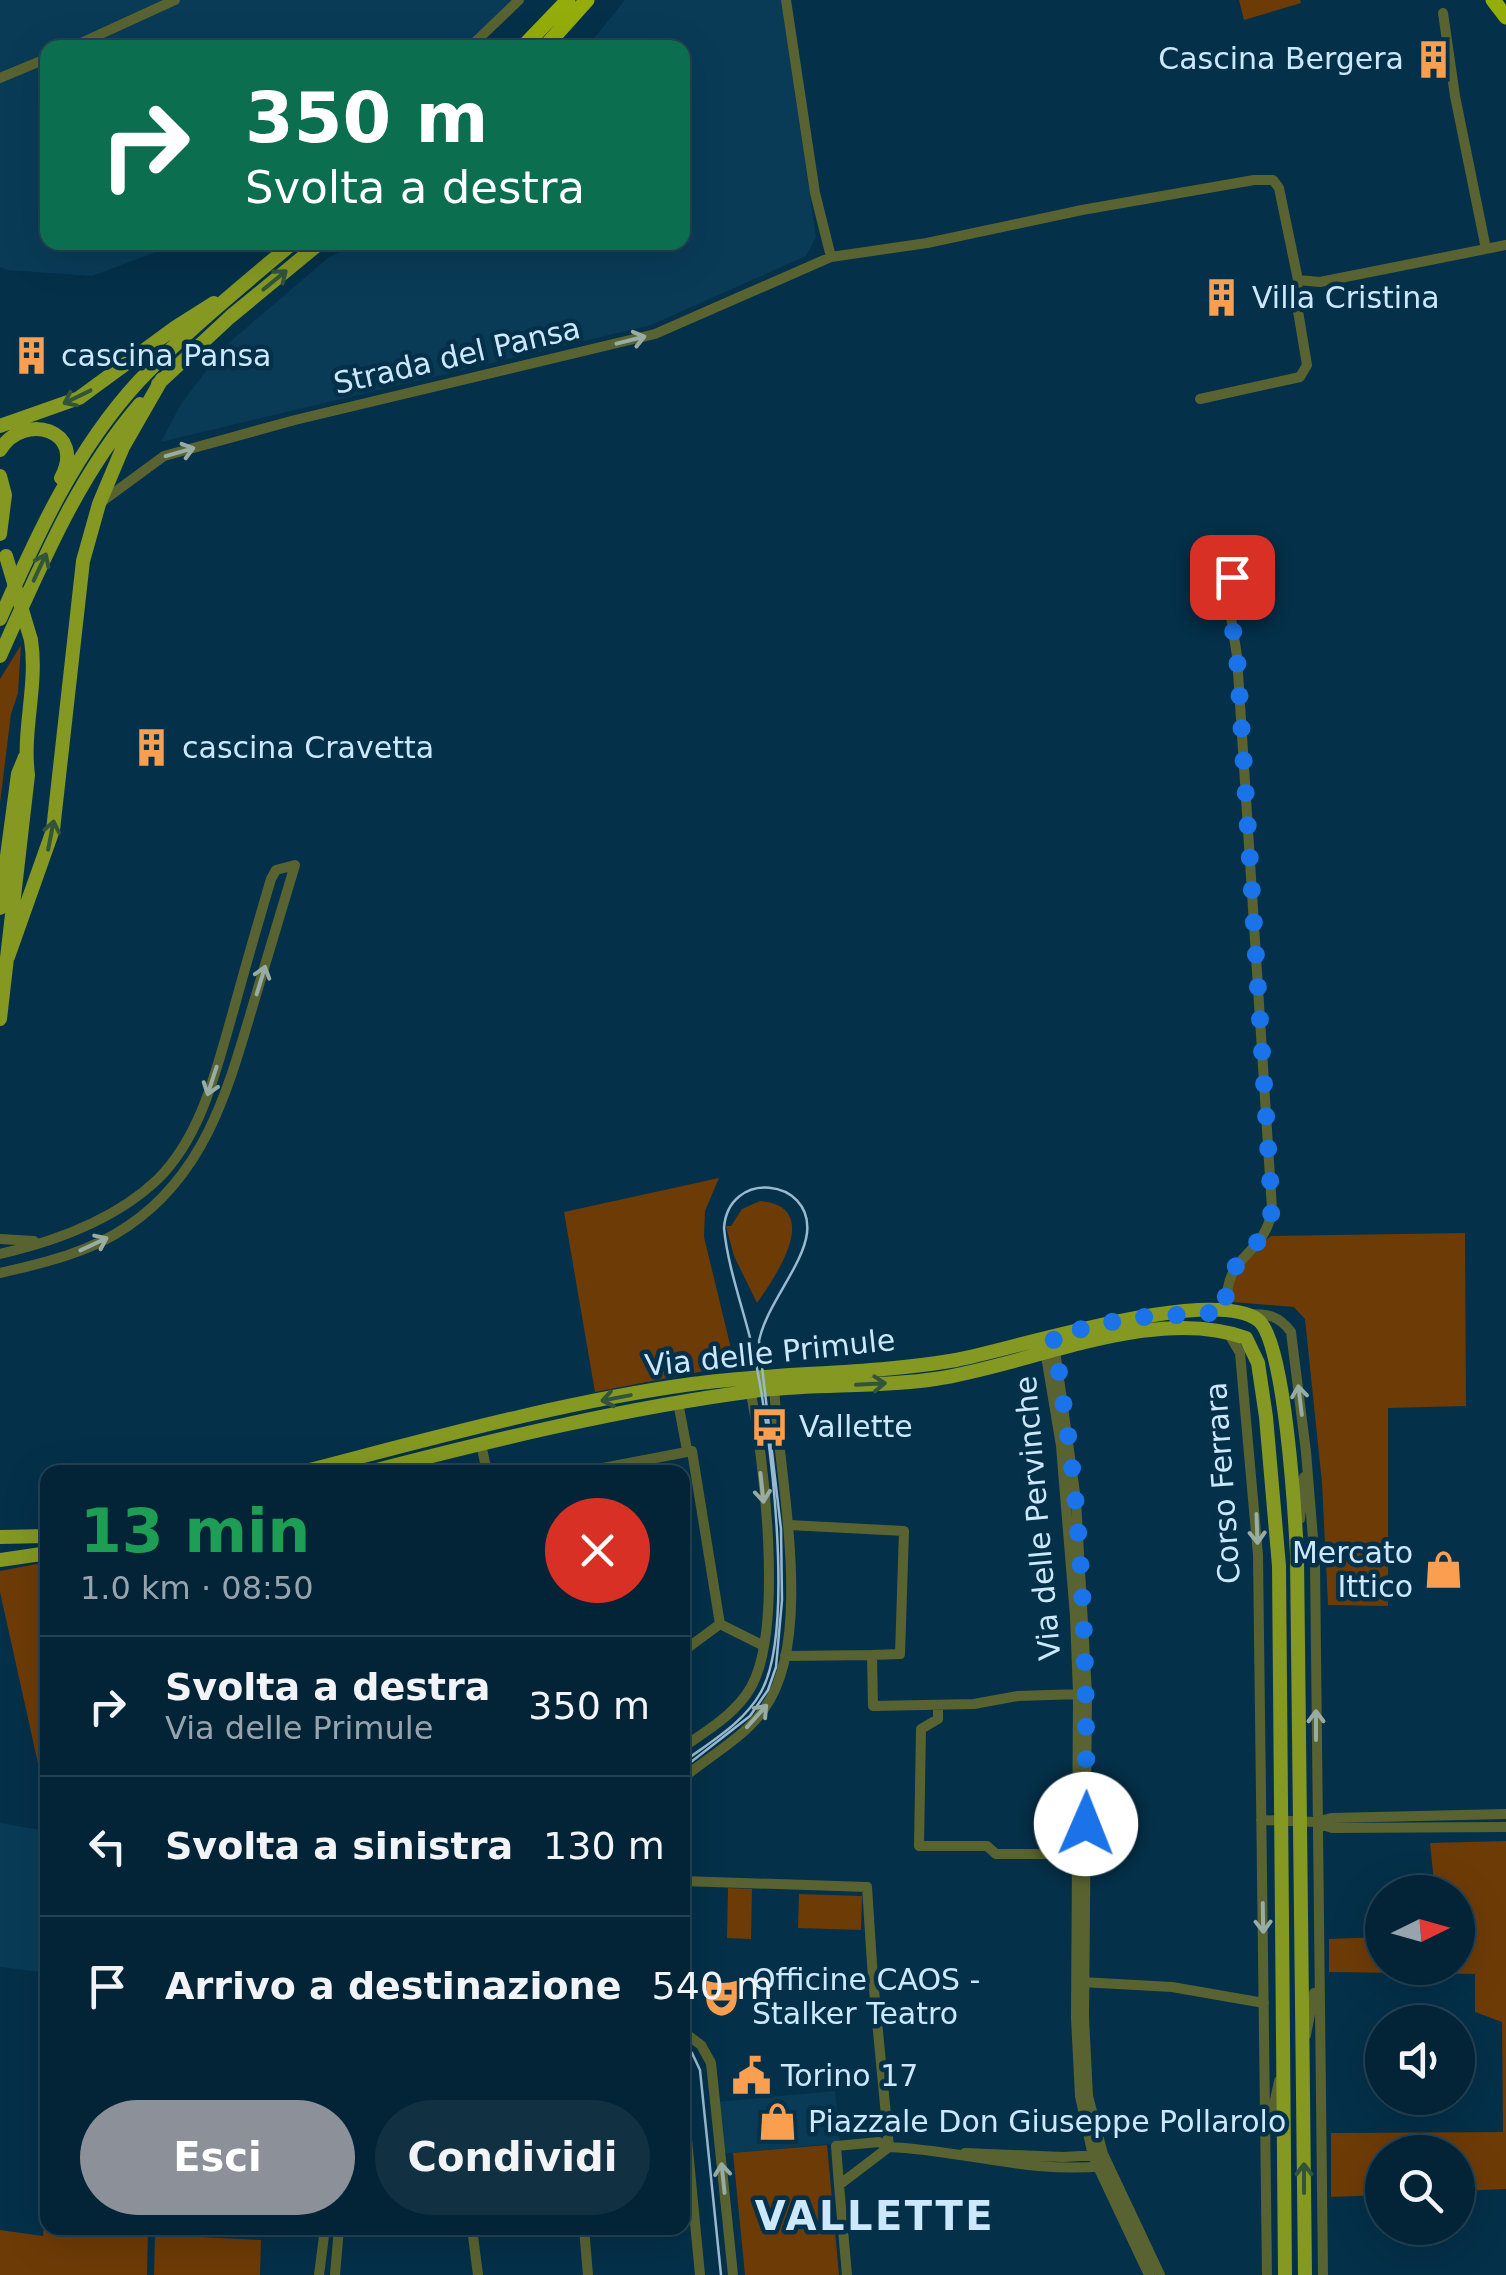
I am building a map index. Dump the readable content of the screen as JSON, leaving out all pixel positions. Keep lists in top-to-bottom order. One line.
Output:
{"streets":{"main road":["Via delle Primule","Corso Ferrara"],"street":["Strada del Pansa","Via delle Pervinche"]},"crossings":[["Via delle Primule","Corso Ferrara"],["Via delle Primule","Via delle Pervinche"]],"one_way":["Strada del Pansa"],"districts":["VALLETTE"],"places":{"building":["Cascina Bergera","Villa Cristina","cascina Pansa","cascina Cravetta"],"bus stop":["Vallette"],"shop":["Mercato Ittico","Piazzale Don Giuseppe Pollarolo"],"theatre":["Officine CAOS - Stalker Teatro"],"public building":["Torino 17"]},"north":"right","page":{"turn":["350 m","Svolta a destra"],"heading":["13 min","1.0 km · 08:50"],"list":[{"name":"Svolta a destra","note":"Via delle Primule","value":"350 m"},{"name":"Svolta a sinistra","value":"130 m"},{"name":"Arrivo a destinazione","value":"540 m"}],"buttons":["Esci","Condividi"]}}
